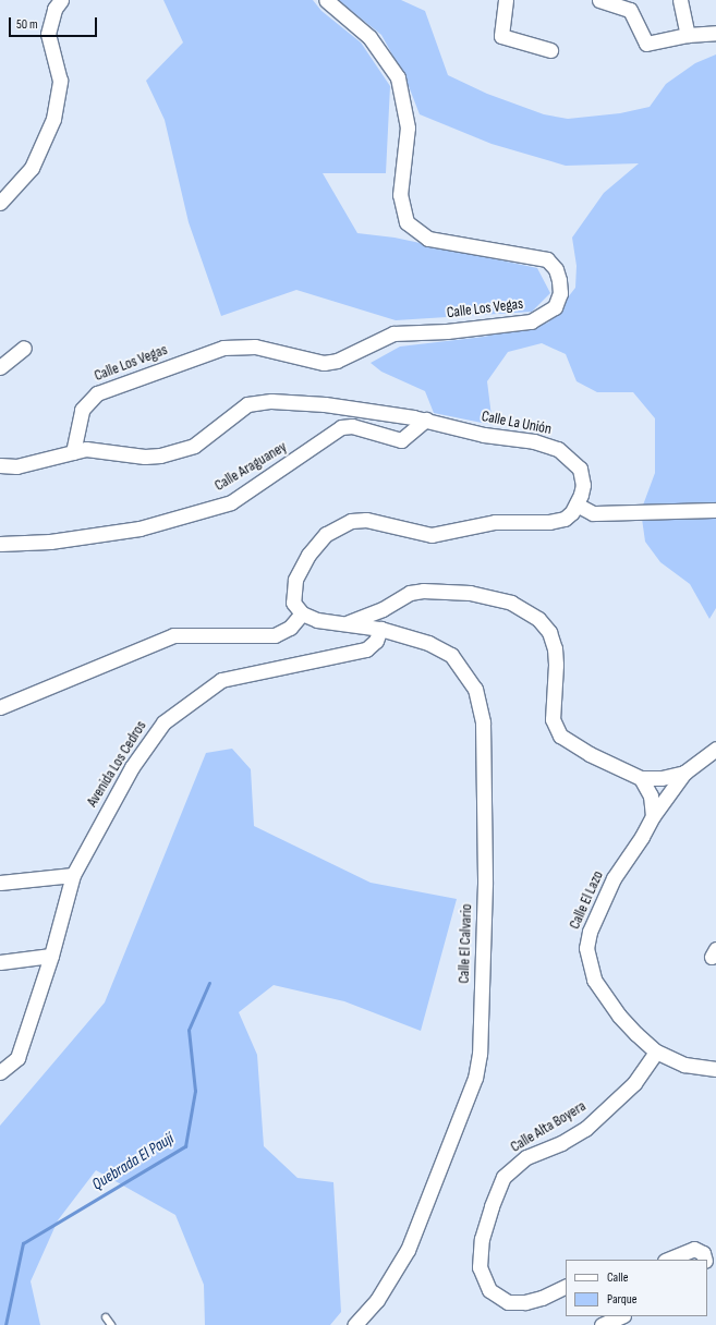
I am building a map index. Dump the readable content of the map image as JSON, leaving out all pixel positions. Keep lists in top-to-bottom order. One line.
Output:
{"streets":{"street":["Calle Los Vegas","Calle La Unión","Calle Araguaney","Avenida Los Cedros","Calle El Lazo","Calle El Calvario","Calle Alta Boyera"]},"crossings":[["Calle Los Vegas","Calle La Unión"],["Calle La Unión","Calle Araguaney"],["Avenida Los Cedros","Calle El Calvario"],["Calle El Lazo","Calle Alta Boyera"]],"water":["Quebrada El Paují"],"legend":["Calle","Parque"],"scale_bar":"50 m"}
